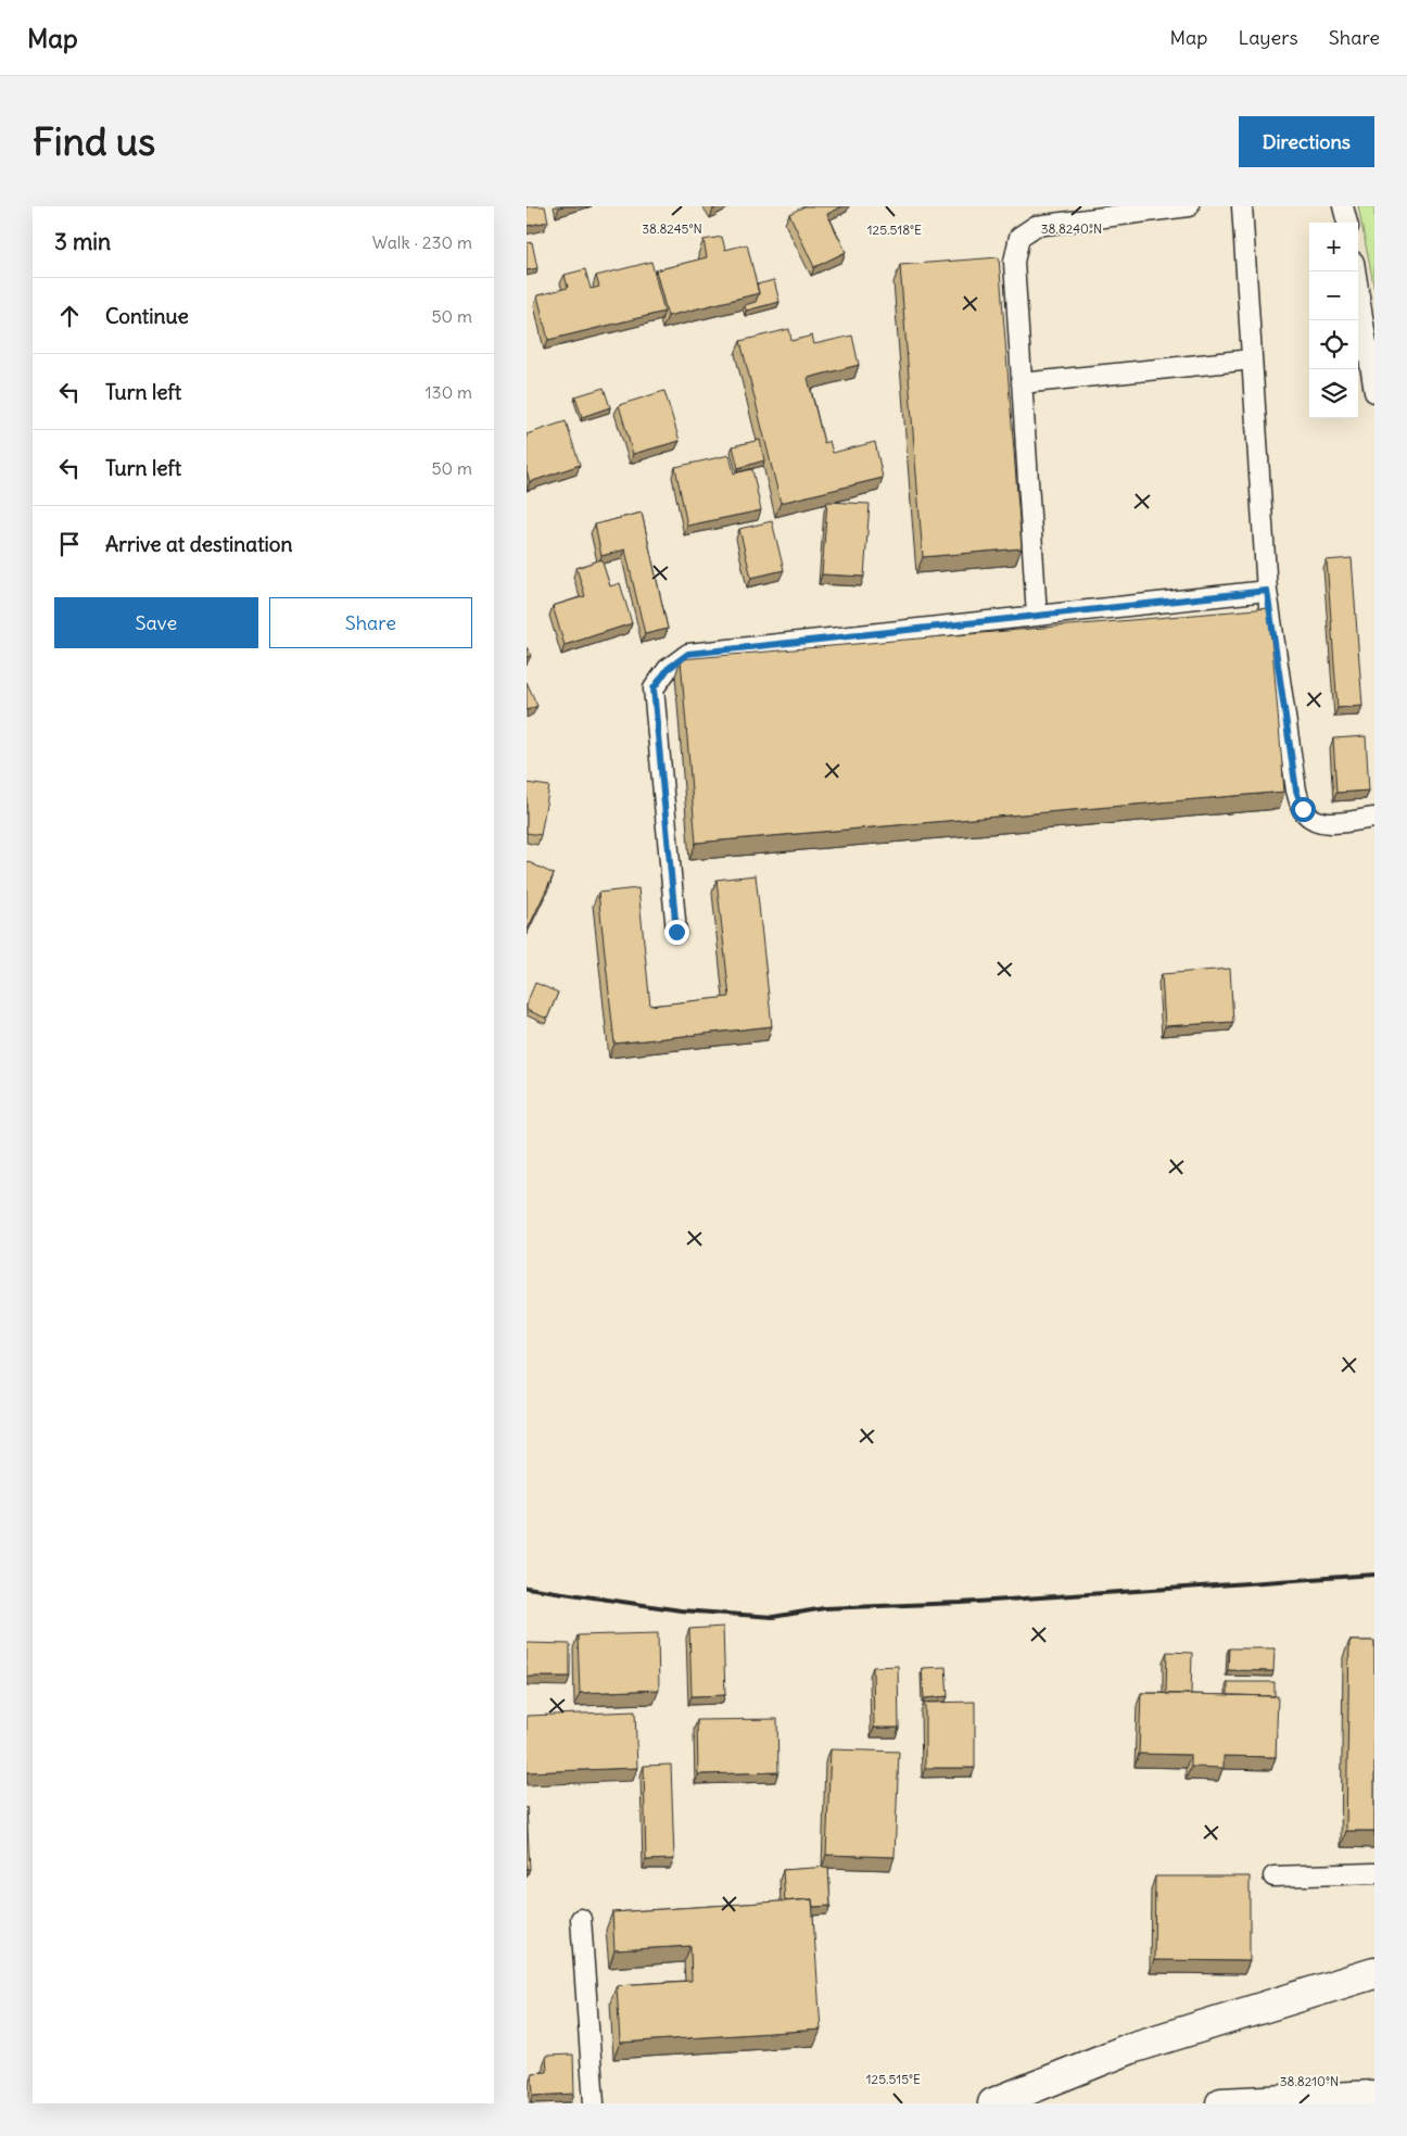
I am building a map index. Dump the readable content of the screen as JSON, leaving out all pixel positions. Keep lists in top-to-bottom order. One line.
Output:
{"page":{"header":"Map","nav":["Map","Layers","Share"],"buttons":["Directions",["Save","Share"]],"title":"Find us","heading":["3 min","Walk · 230 m"],"map_buttons":["+","−"],"list":[["Continue","50 m"],["Turn left","130 m"],["Turn left","50 m"],"Arrive at destination"]},"coordinates":["38.8245°N","38.8240°N","125.518°E","125.515°E","38.8210°N"]}
